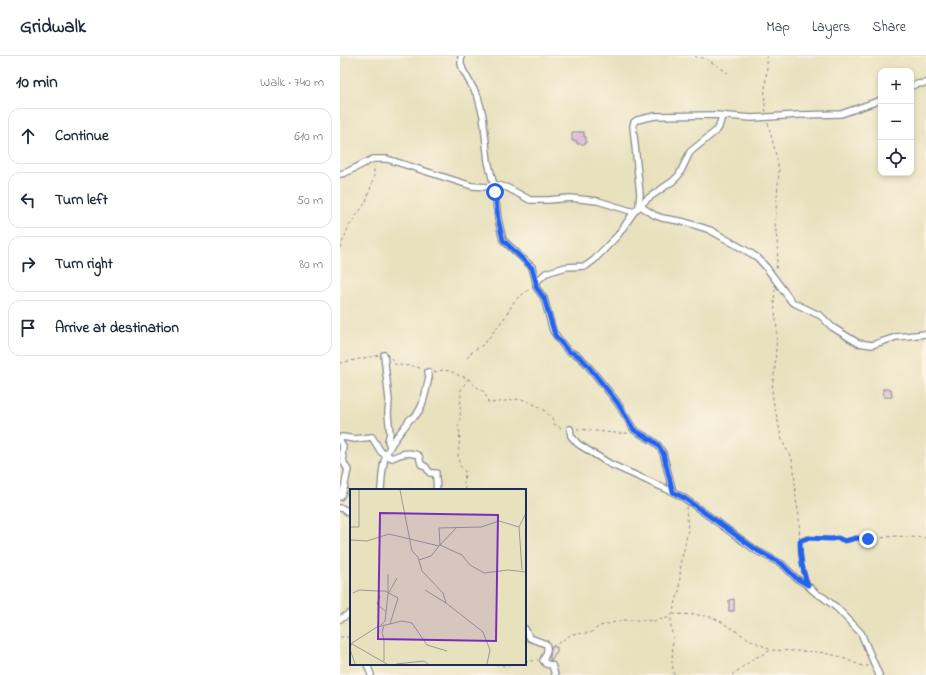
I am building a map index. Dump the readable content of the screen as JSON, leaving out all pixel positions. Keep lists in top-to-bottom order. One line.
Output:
{"page":{"header":"Gridwalk","nav":["Map","Layers","Share"],"heading":["10 min","Walk · 740 m"],"map_buttons":["+","−"],"list":[["Continue","610 m"],["Turn left","50 m"],["Turn right","80 m"],"Arrive at destination"]}}
